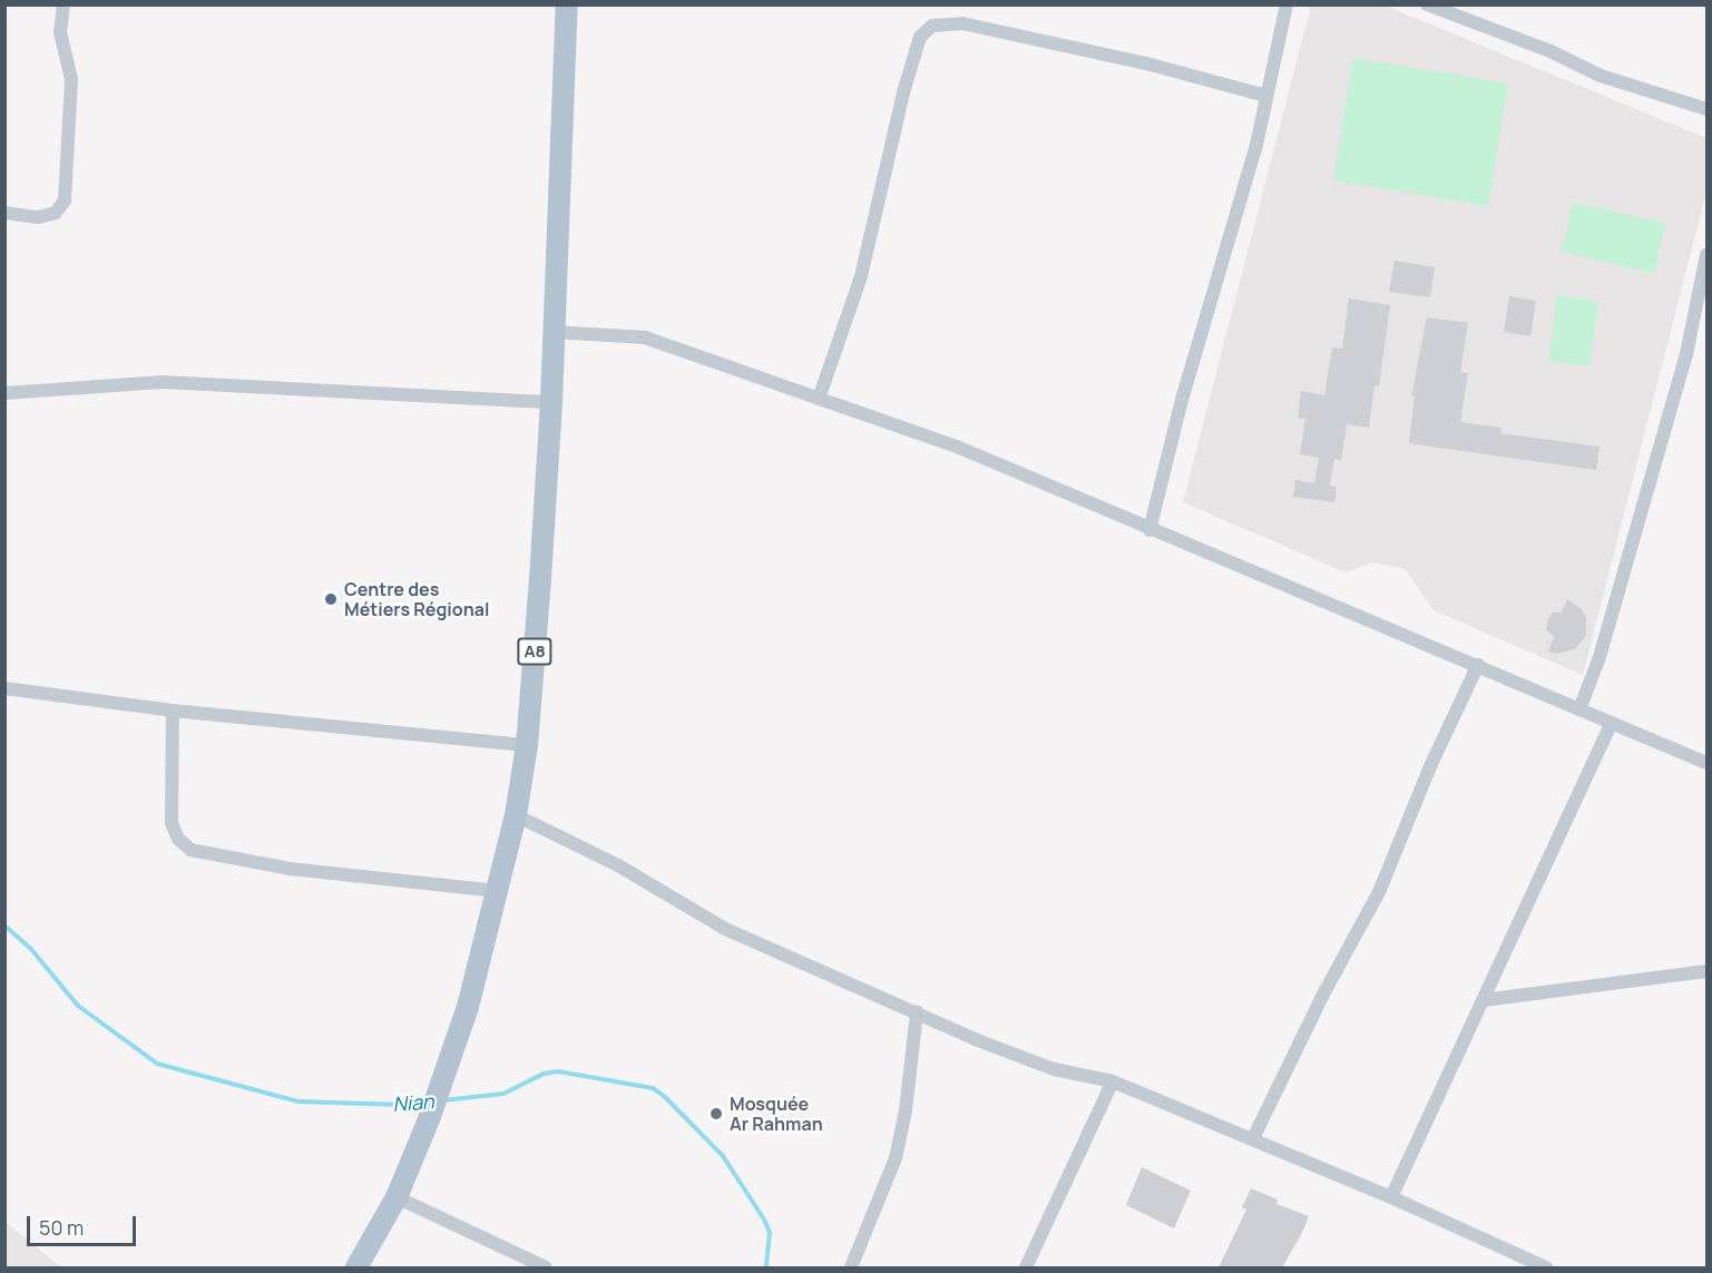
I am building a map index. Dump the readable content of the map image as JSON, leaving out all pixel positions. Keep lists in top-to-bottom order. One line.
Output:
{"streets":{"main road":["A8"]},"water":["Nian"],"places":["Centre des Métiers Régional","Mosquée Ar Rahman"],"scale_bar":"50 m"}
